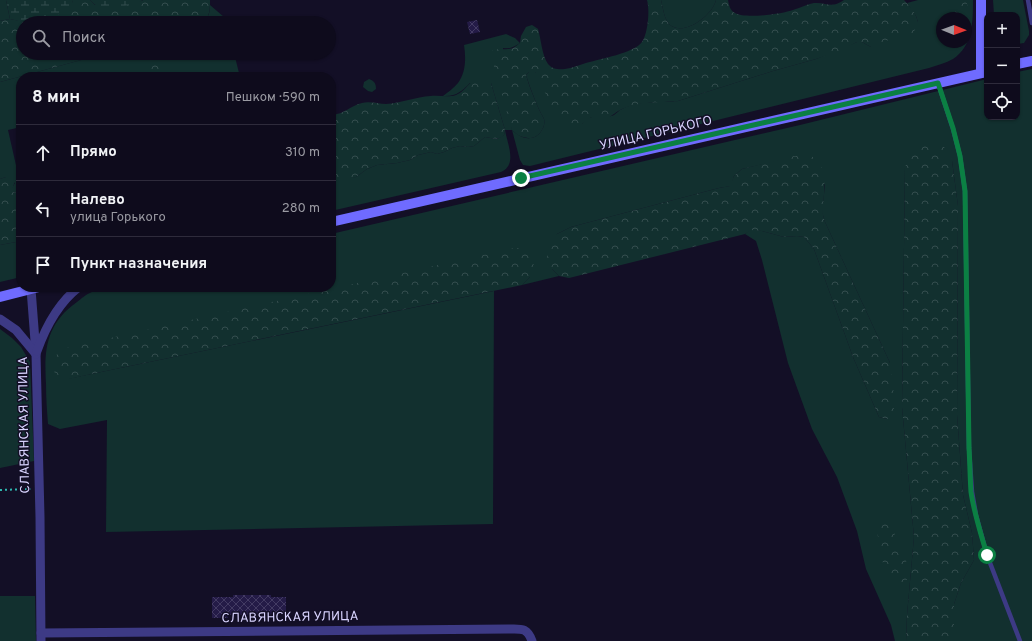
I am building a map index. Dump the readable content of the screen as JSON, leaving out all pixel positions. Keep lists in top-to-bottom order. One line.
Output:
{"streets":{"main road":["УЛИЦА ГОРЬКОГО"],"street":["СЛАВЯНСКАЯ УЛИЦА"]},"north":"right","page":{"map_buttons":["+","−"],"search":"Поиск","heading":["8 мин","Пешком · 590 m"],"list":[["Прямо","310 m"],["Налево","улица Горького","280 m"],"Пункт назначения"]}}
